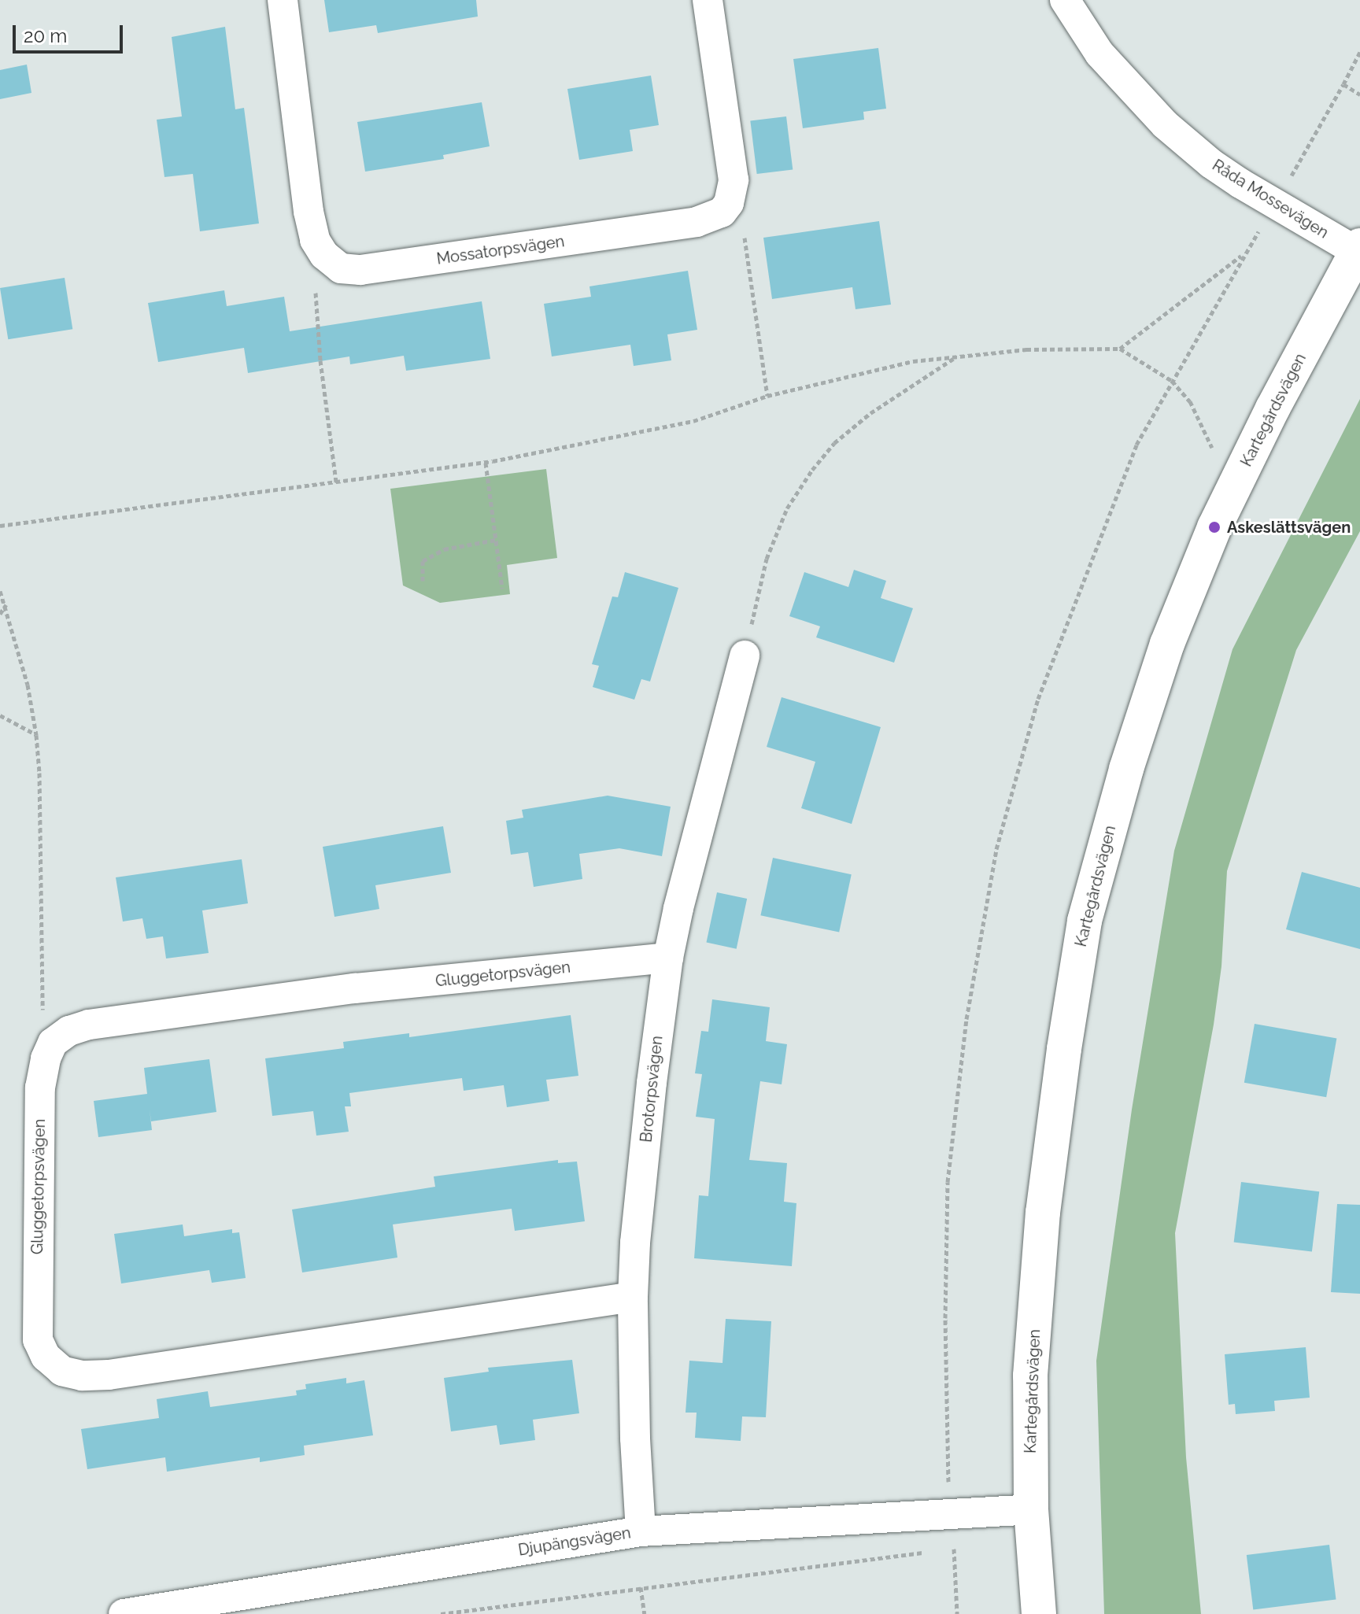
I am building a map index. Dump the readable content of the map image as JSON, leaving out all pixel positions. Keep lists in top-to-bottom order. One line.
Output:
{"streets":{"street":["Råda Mossevägen","Mossatorpsvägen","Kartegårdsvägen","Gluggetorpsvägen","Brotorpsvägen","Djupängsvägen"]},"crossings":[["Råda Mossevägen","Kartegårdsvägen"],["Kartegårdsvägen","Djupängsvägen"],["Gluggetorpsvägen","Brotorpsvägen"],["Brotorpsvägen","Djupängsvägen"]],"places":["Askeslättsvägen"],"scale_bar":"20 m"}
